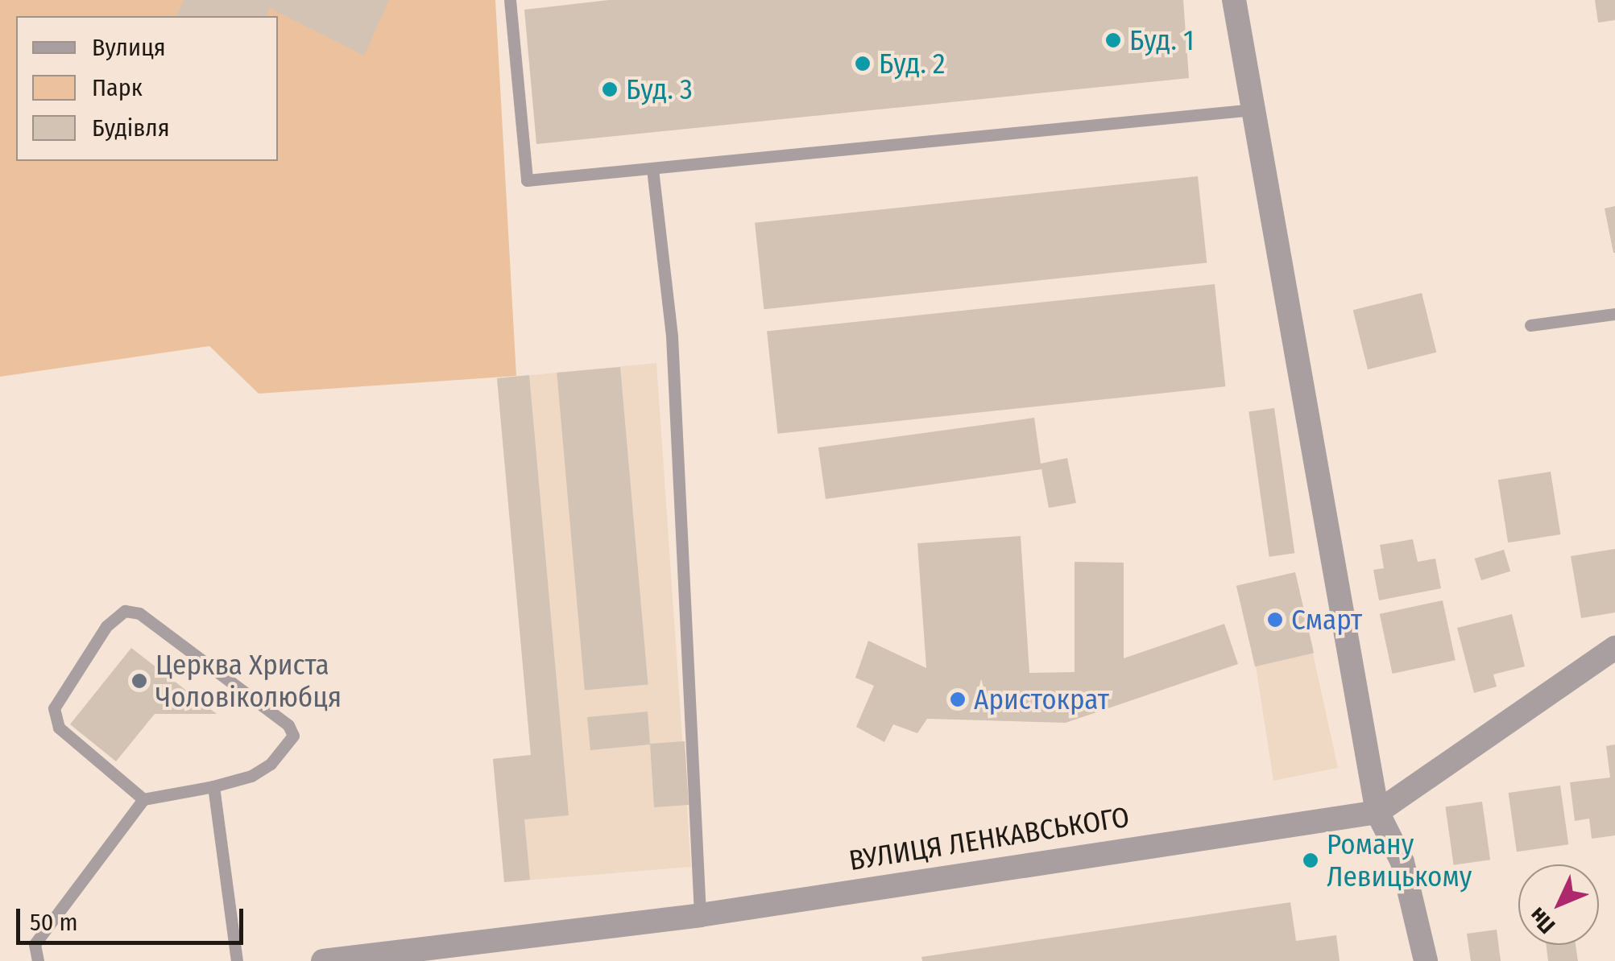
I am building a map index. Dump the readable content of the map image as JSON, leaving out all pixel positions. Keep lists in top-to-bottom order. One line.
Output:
{"streets":{"street":["ВУЛИЦЯ ЛЕНКАВСЬКОГО"]},"places":["Буд. 1","Буд. 2","Буд. 3","Смарт","Церква Христа Чоловіколюбця","Аристократ","Роману Левицькому"],"legend":["Вулиця","Парк","Будівля"],"scale_bar":"50 m","north":"bottom left"}
